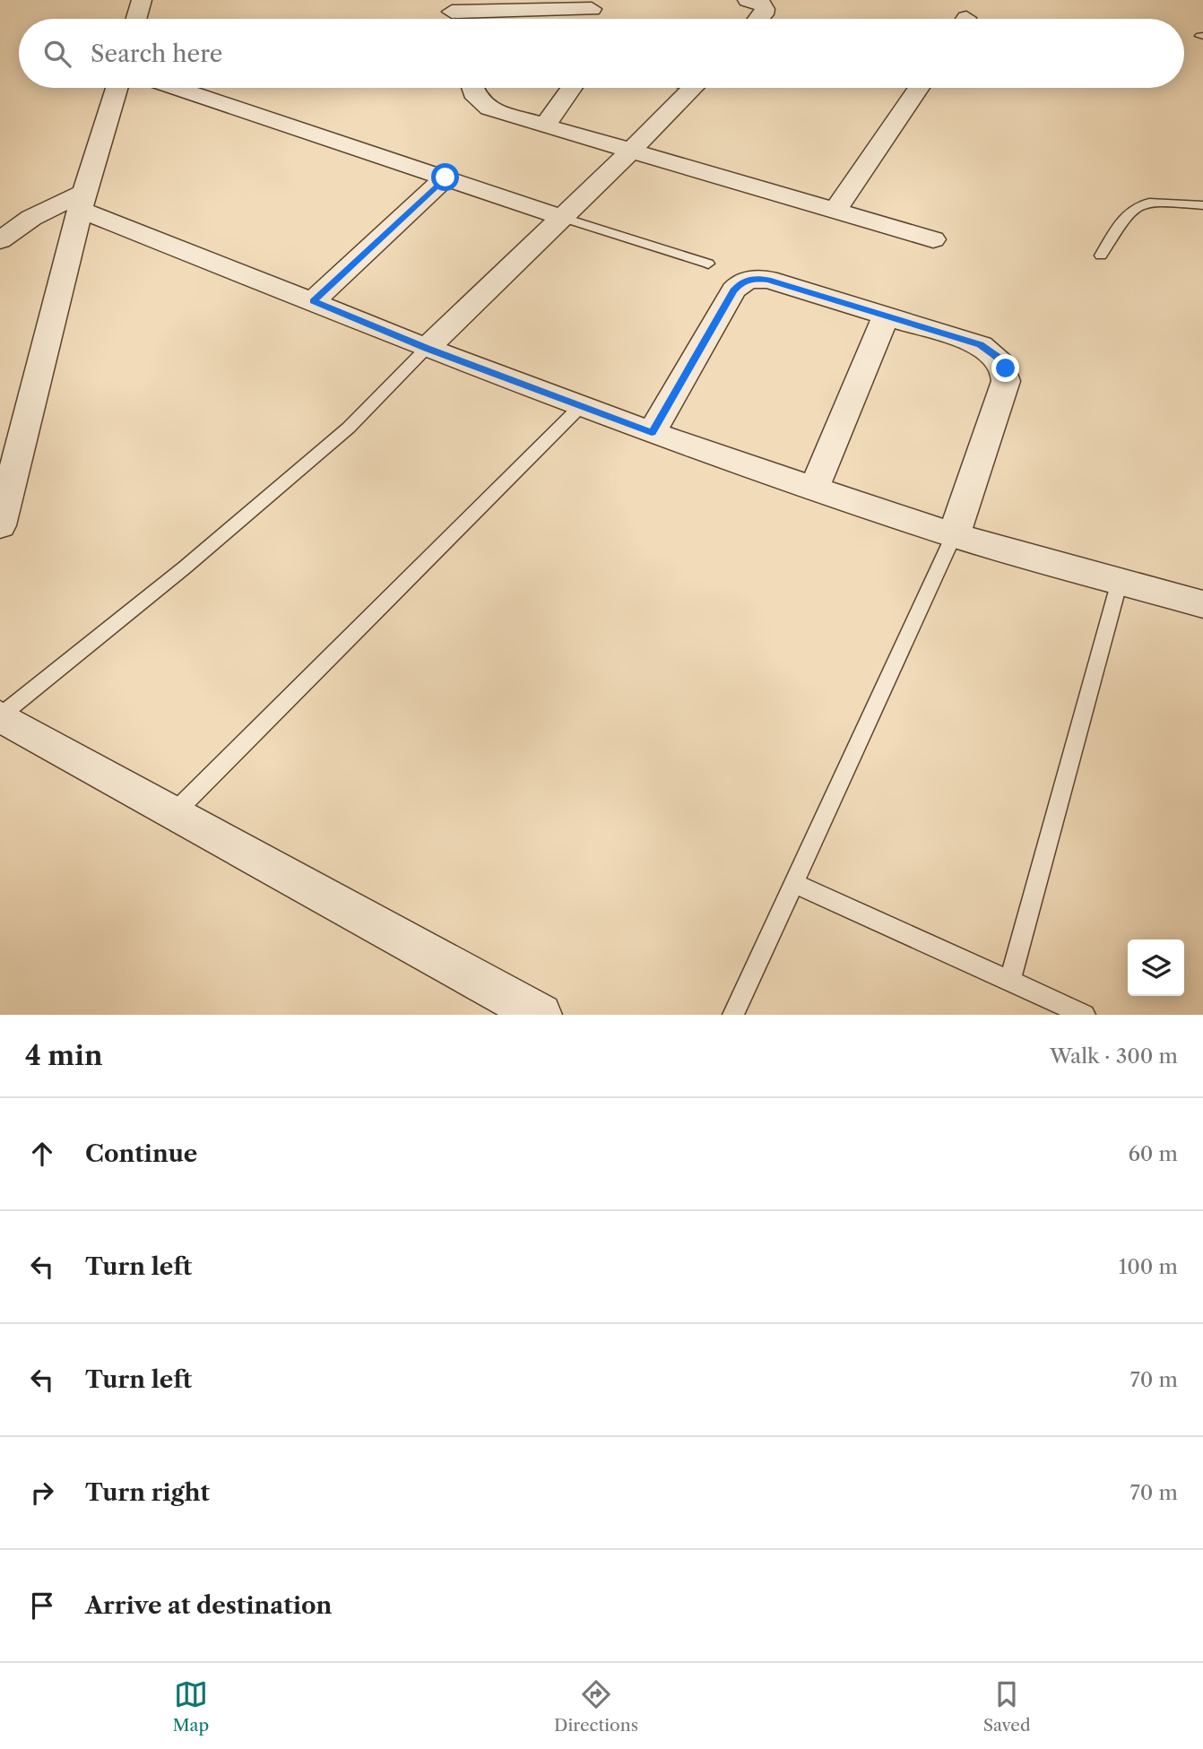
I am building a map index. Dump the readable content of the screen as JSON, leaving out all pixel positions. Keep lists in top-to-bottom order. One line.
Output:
{"page":{"search":"Search here","heading":["4 min","Walk · 300 m"],"list":[["Continue","60 m"],["Turn left","100 m"],["Turn left","70 m"],["Turn right","70 m"],"Arrive at destination"],"nav":["Map","Directions","Saved"]}}
